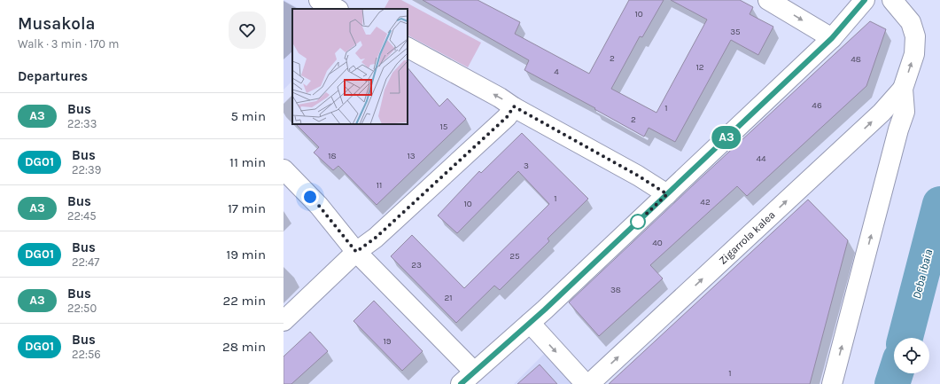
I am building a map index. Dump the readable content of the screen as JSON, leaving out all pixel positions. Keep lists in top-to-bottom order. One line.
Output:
{"streets":{"street":["Zigarrola kalea"]},"water":["Deba ibaia"],"lines":["bus line A3"],"house_numbers":["10","35","2","48","12","4","46","1","2","15","18","13","44","3","11","1","42","10","40","25","23","38","21","19","1"],"page":{"heading":[["Musakola","Walk · 3 min · 170 m"],"Departures"],"on_map":"A3","list":[{"mark":"A3","name":"Bus","note":"22:33","value":"5 min"},{"mark":"DG01","name":"Bus","note":"22:39","value":"11 min"},{"mark":"A3","name":"Bus","note":"22:45","value":"17 min"},{"mark":"DG01","name":"Bus","note":"22:47","value":"19 min"},{"mark":"A3","name":"Bus","note":"22:50","value":"22 min"},{"mark":"DG01","name":"Bus","note":"22:56","value":"28 min"}]}}
